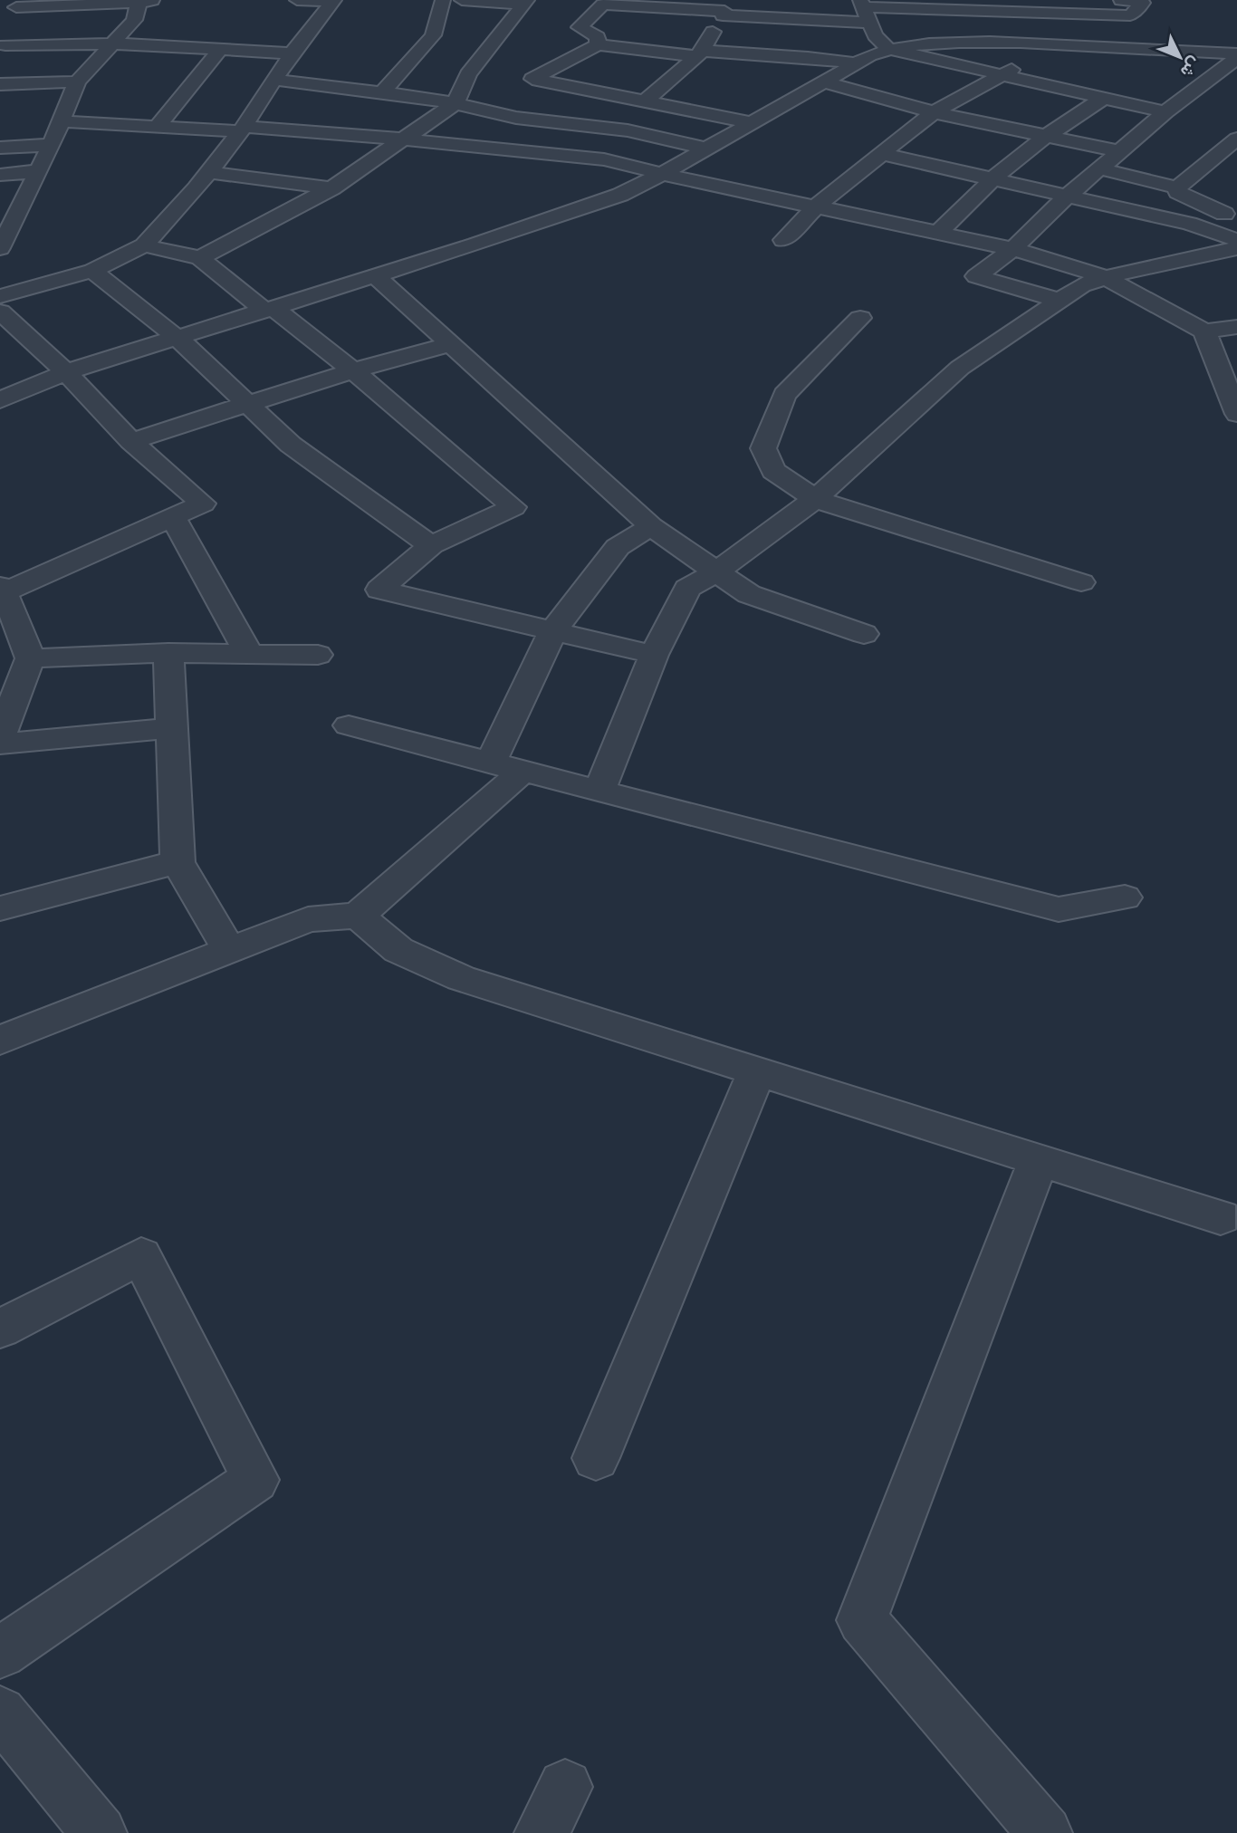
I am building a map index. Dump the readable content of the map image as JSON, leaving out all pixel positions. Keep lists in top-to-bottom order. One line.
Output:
{"north":"bottom right"}
